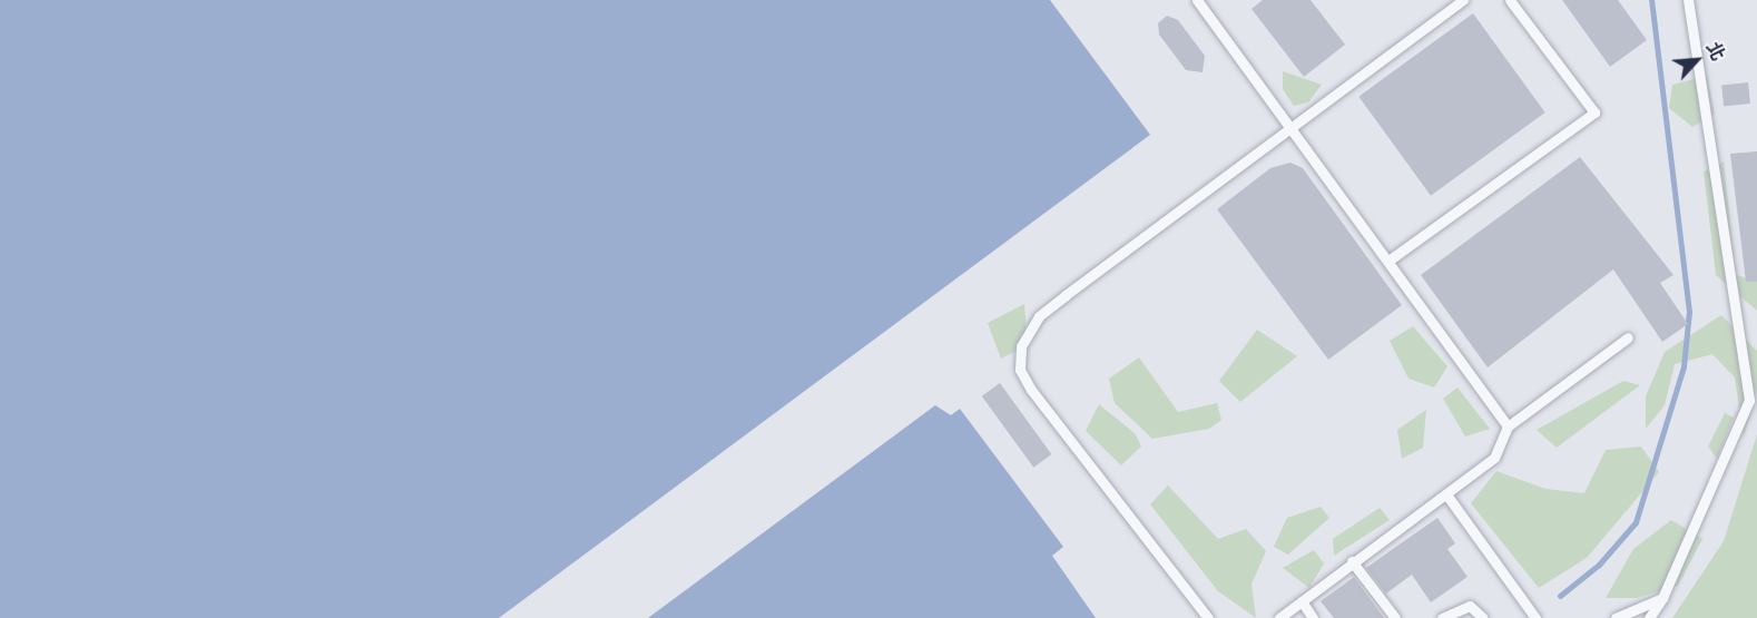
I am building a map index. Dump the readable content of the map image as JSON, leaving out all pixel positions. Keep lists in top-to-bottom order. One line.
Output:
{"north":"top right"}
